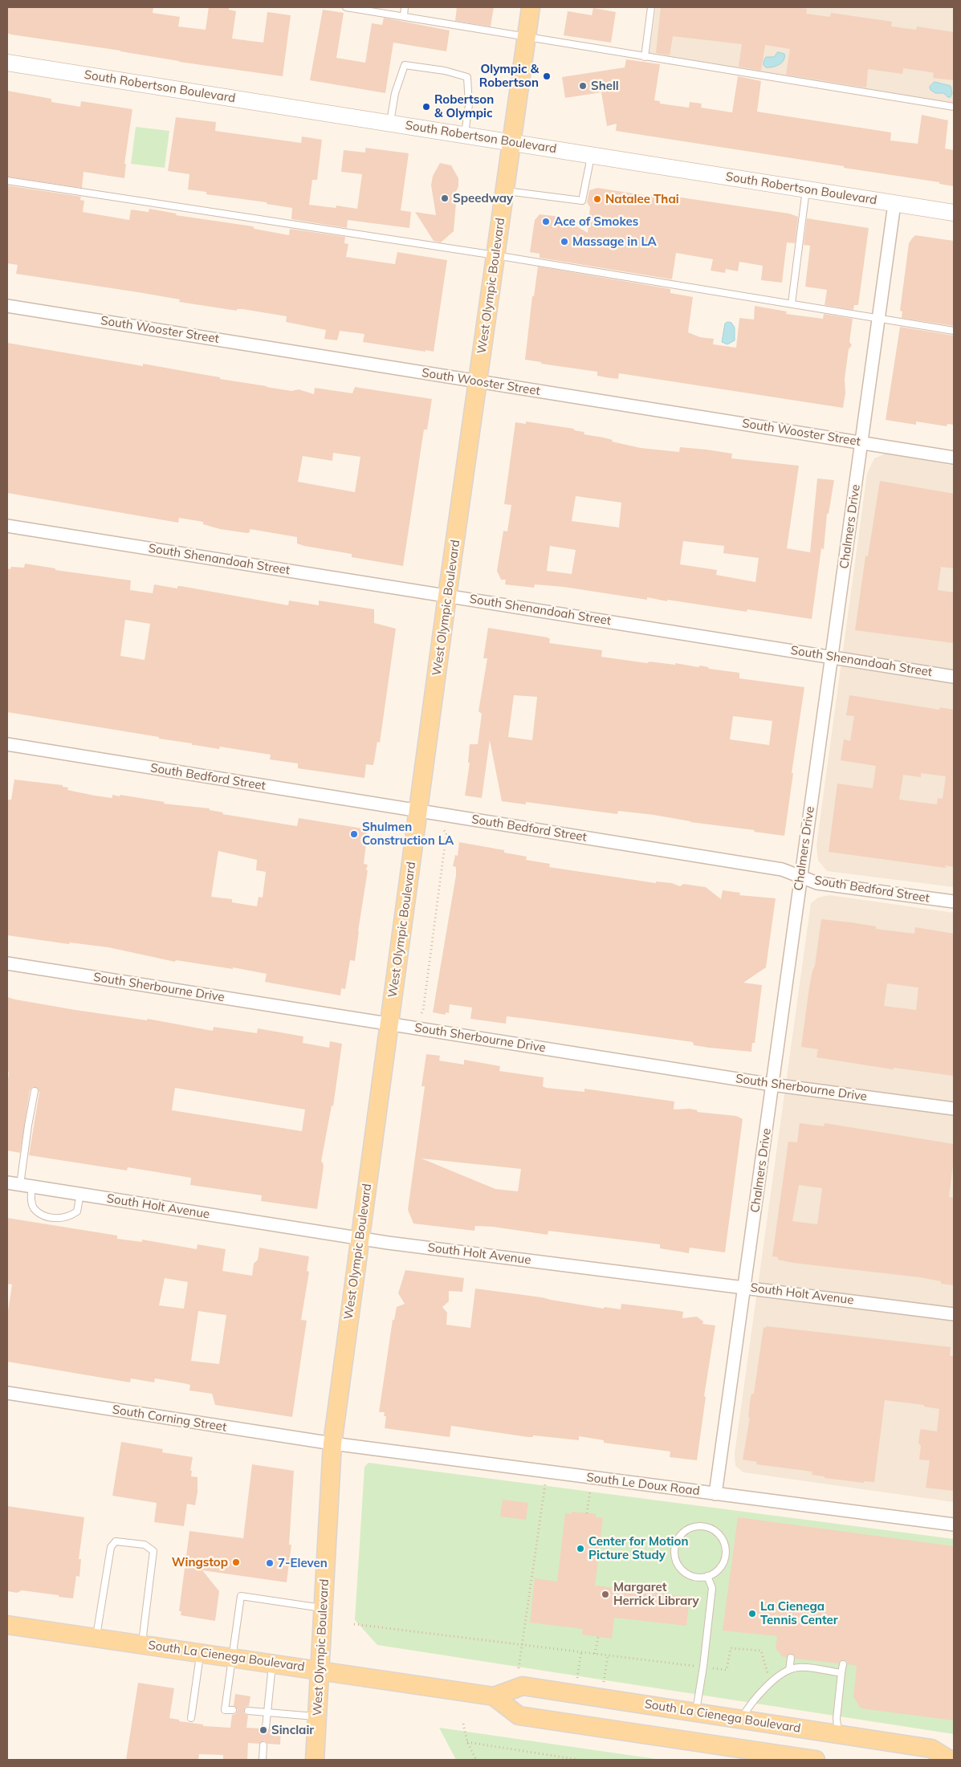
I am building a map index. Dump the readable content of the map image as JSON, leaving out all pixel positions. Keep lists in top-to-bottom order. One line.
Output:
{"streets":{"main road":["South Robertson Boulevard","West Olympic Boulevard","South La Cienega Boulevard"],"street":["South Wooster Street","Chalmers Drive","South Shenandoah Street","South Bedford Street","South Sherbourne Drive","South Holt Avenue","South Corning Street","South Le Doux Road"]},"crossings":[["South Robertson Boulevard","West Olympic Boulevard"],["South Robertson Boulevard","Chalmers Drive"],["West Olympic Boulevard","South Wooster Street"],["West Olympic Boulevard","South Shenandoah Street"],["West Olympic Boulevard","South Bedford Street"],["West Olympic Boulevard","South Sherbourne Drive"],["West Olympic Boulevard","South Holt Avenue"],["West Olympic Boulevard","South Corning Street"],["West Olympic Boulevard","South Le Doux Road"],["West Olympic Boulevard","South La Cienega Boulevard"],["South Wooster Street","Chalmers Drive"],["Chalmers Drive","South Shenandoah Street"],["Chalmers Drive","South Bedford Street"],["Chalmers Drive","South Sherbourne Drive"],["Chalmers Drive","South Holt Avenue"],["Chalmers Drive","South Le Doux Road"],["South Corning Street","South Le Doux Road"]],"places":["Olympic & Robertson","Shell","Robertson & Olympic","Speedway","Natalee Thai","Ace of Smokes","Massage in LA","Shulmen Construction LA","Center for Motion Picture Study","Wingstop","7-Eleven","Margaret Herrick Library","La Cienega Tennis Center","Sinclair"]}
